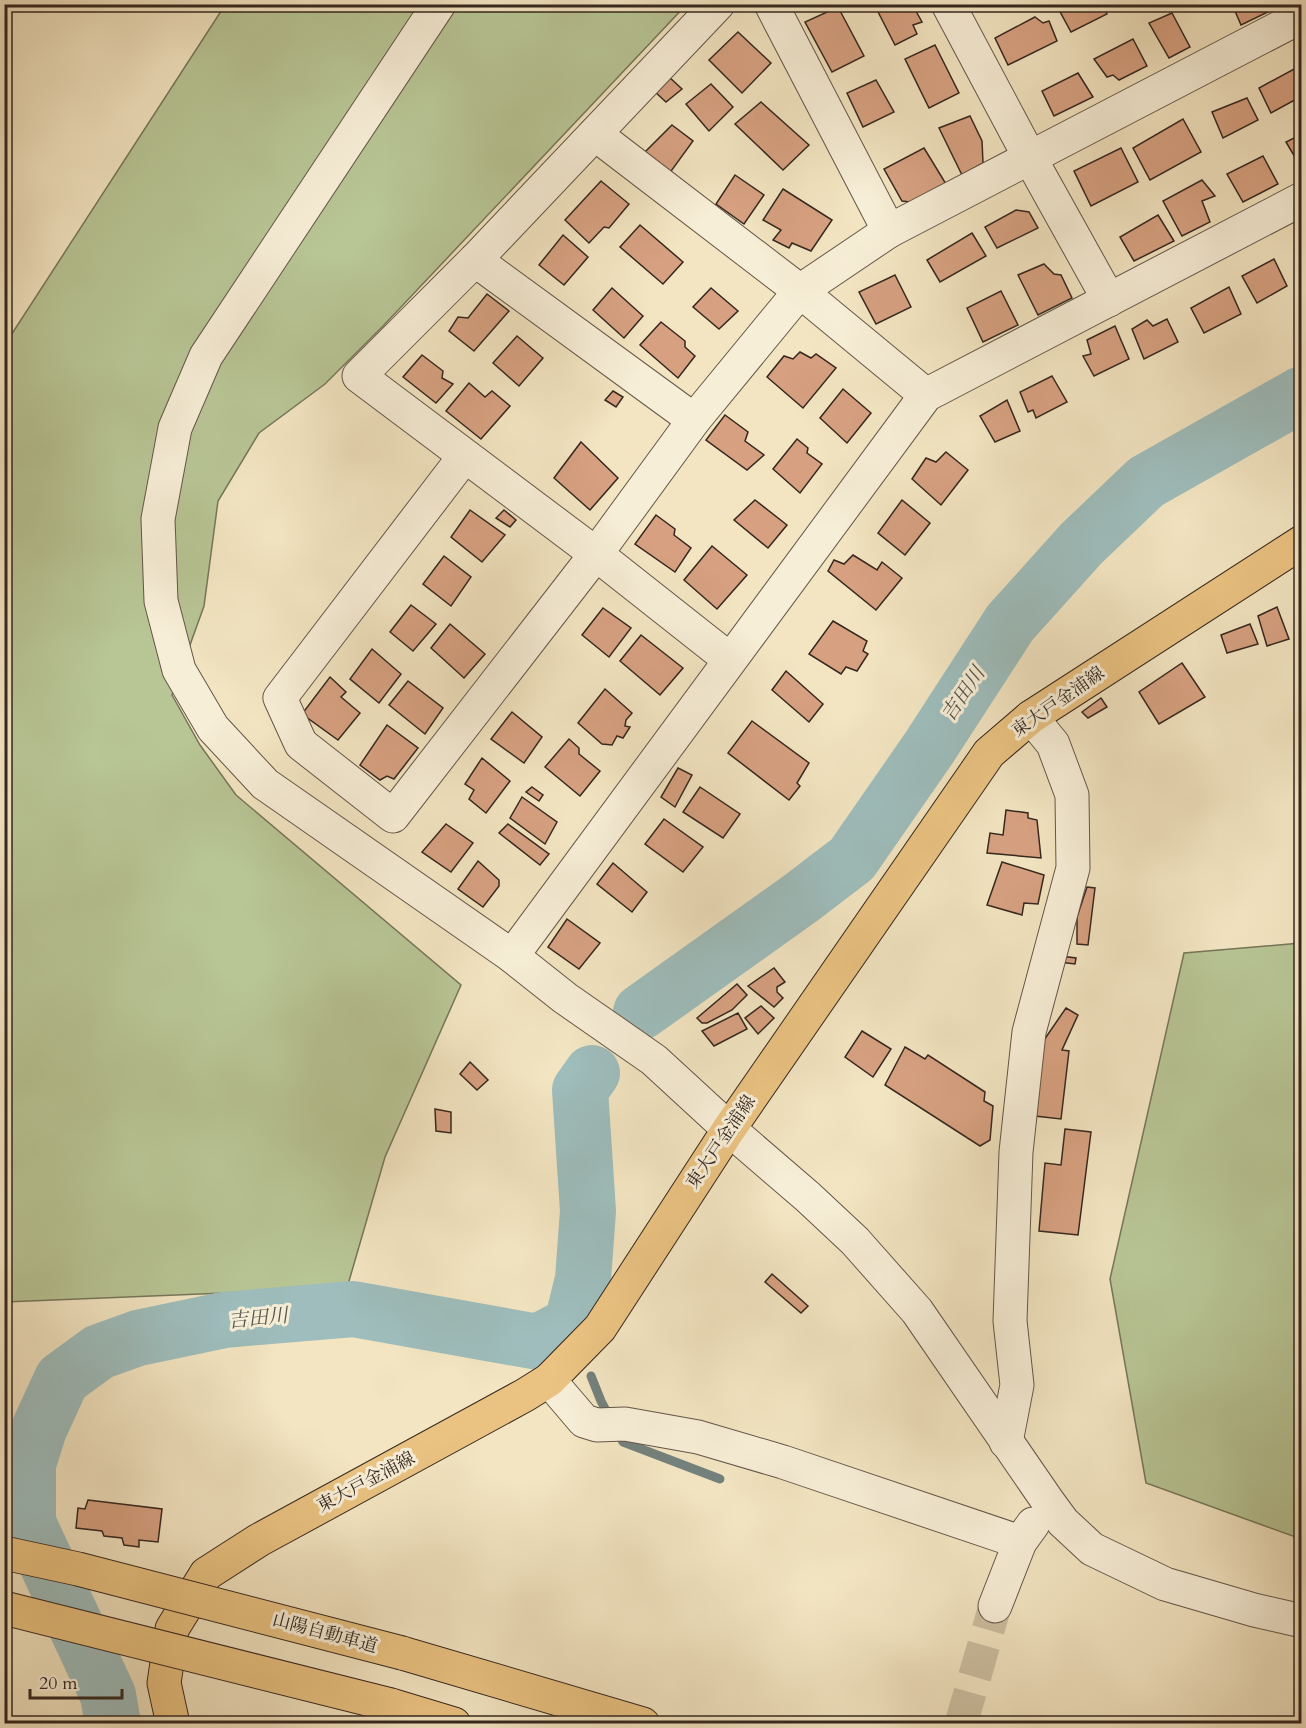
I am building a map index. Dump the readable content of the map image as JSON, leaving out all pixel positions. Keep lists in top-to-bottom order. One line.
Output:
{"streets":{"main road":["東大戸金浦線","山陽自動車道"]},"water":["吉田川"],"scale_bar":"20 m"}
